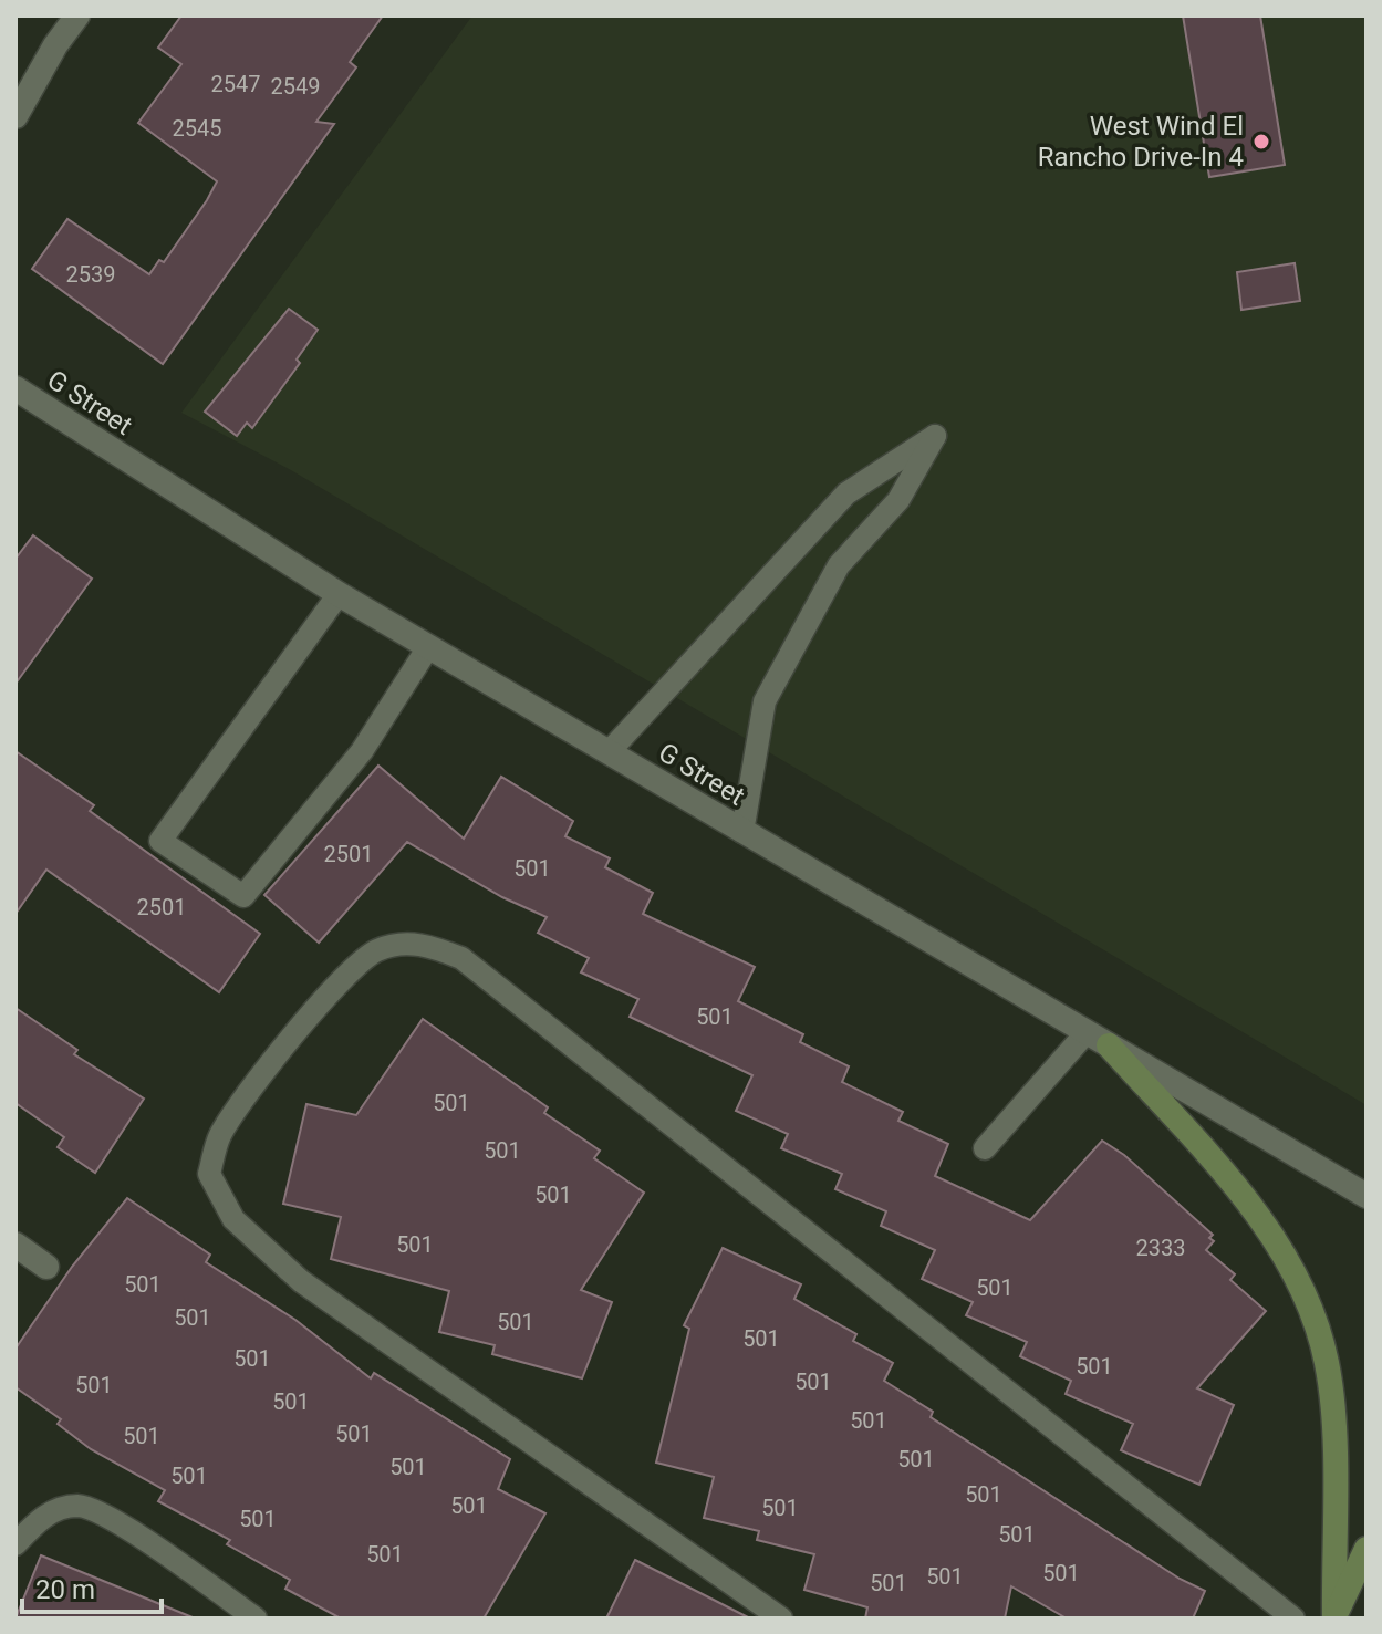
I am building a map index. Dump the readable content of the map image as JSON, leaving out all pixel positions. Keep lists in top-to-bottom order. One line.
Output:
{"streets":{"street":["G Street"]},"places":["West Wind El Rancho Drive-In 4"],"house_numbers":["2547","2549","2545","2539","2501","501","2501","501","501","501","501","501","2333","501","501","501","501","501","501","501","501","501","501","501","501","501","501","501","501","501","501","501","501","501","501","501","501","501"],"scale_bar":"20 m"}
